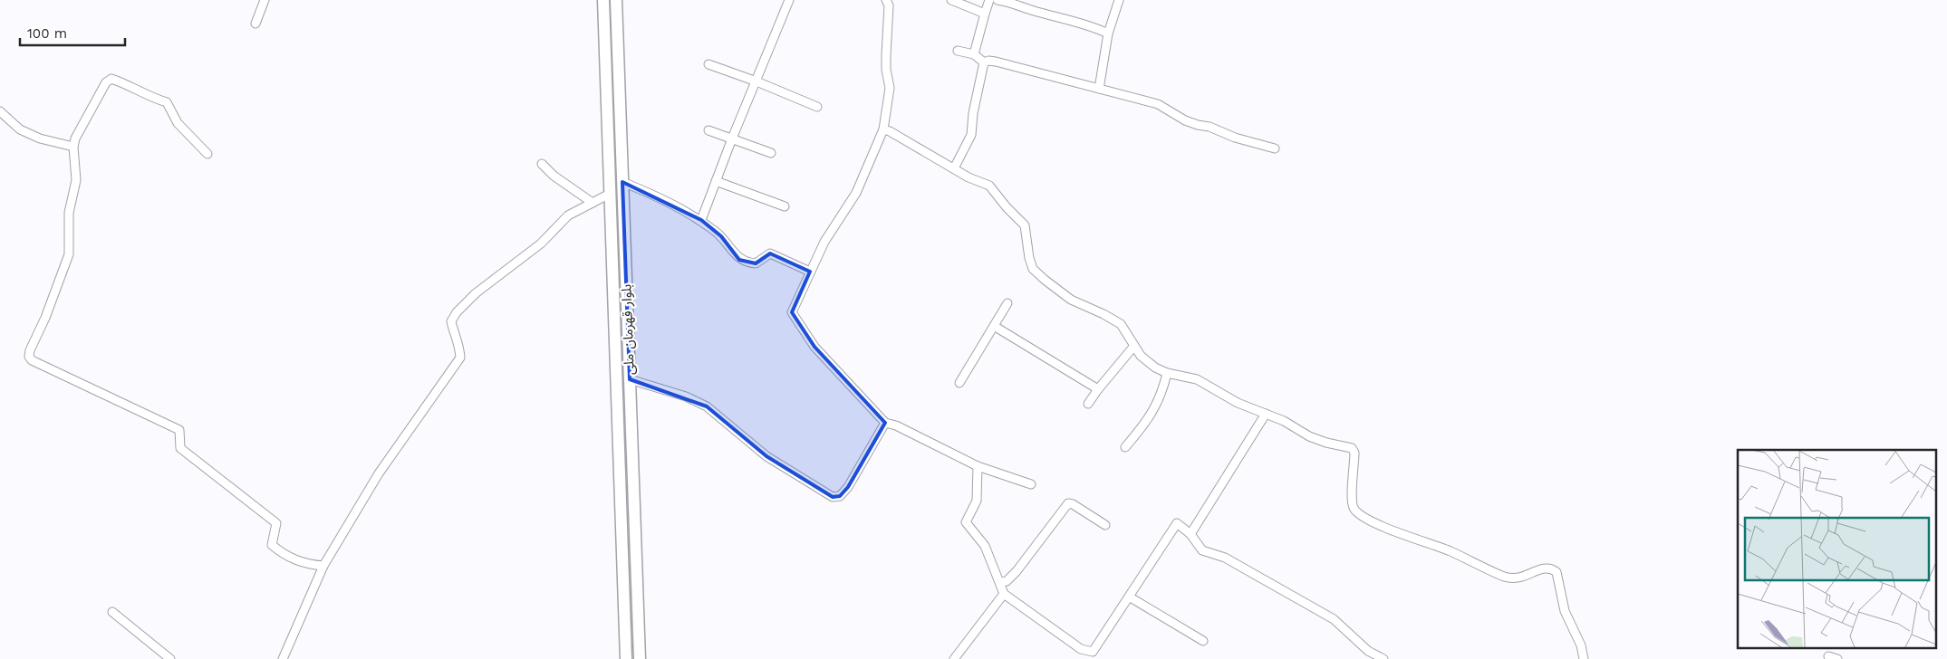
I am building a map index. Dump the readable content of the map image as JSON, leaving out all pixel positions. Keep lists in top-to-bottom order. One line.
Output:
{"streets":{"highway":["بلوار قهرمان ملی"]},"scale_bar":"100 m"}
